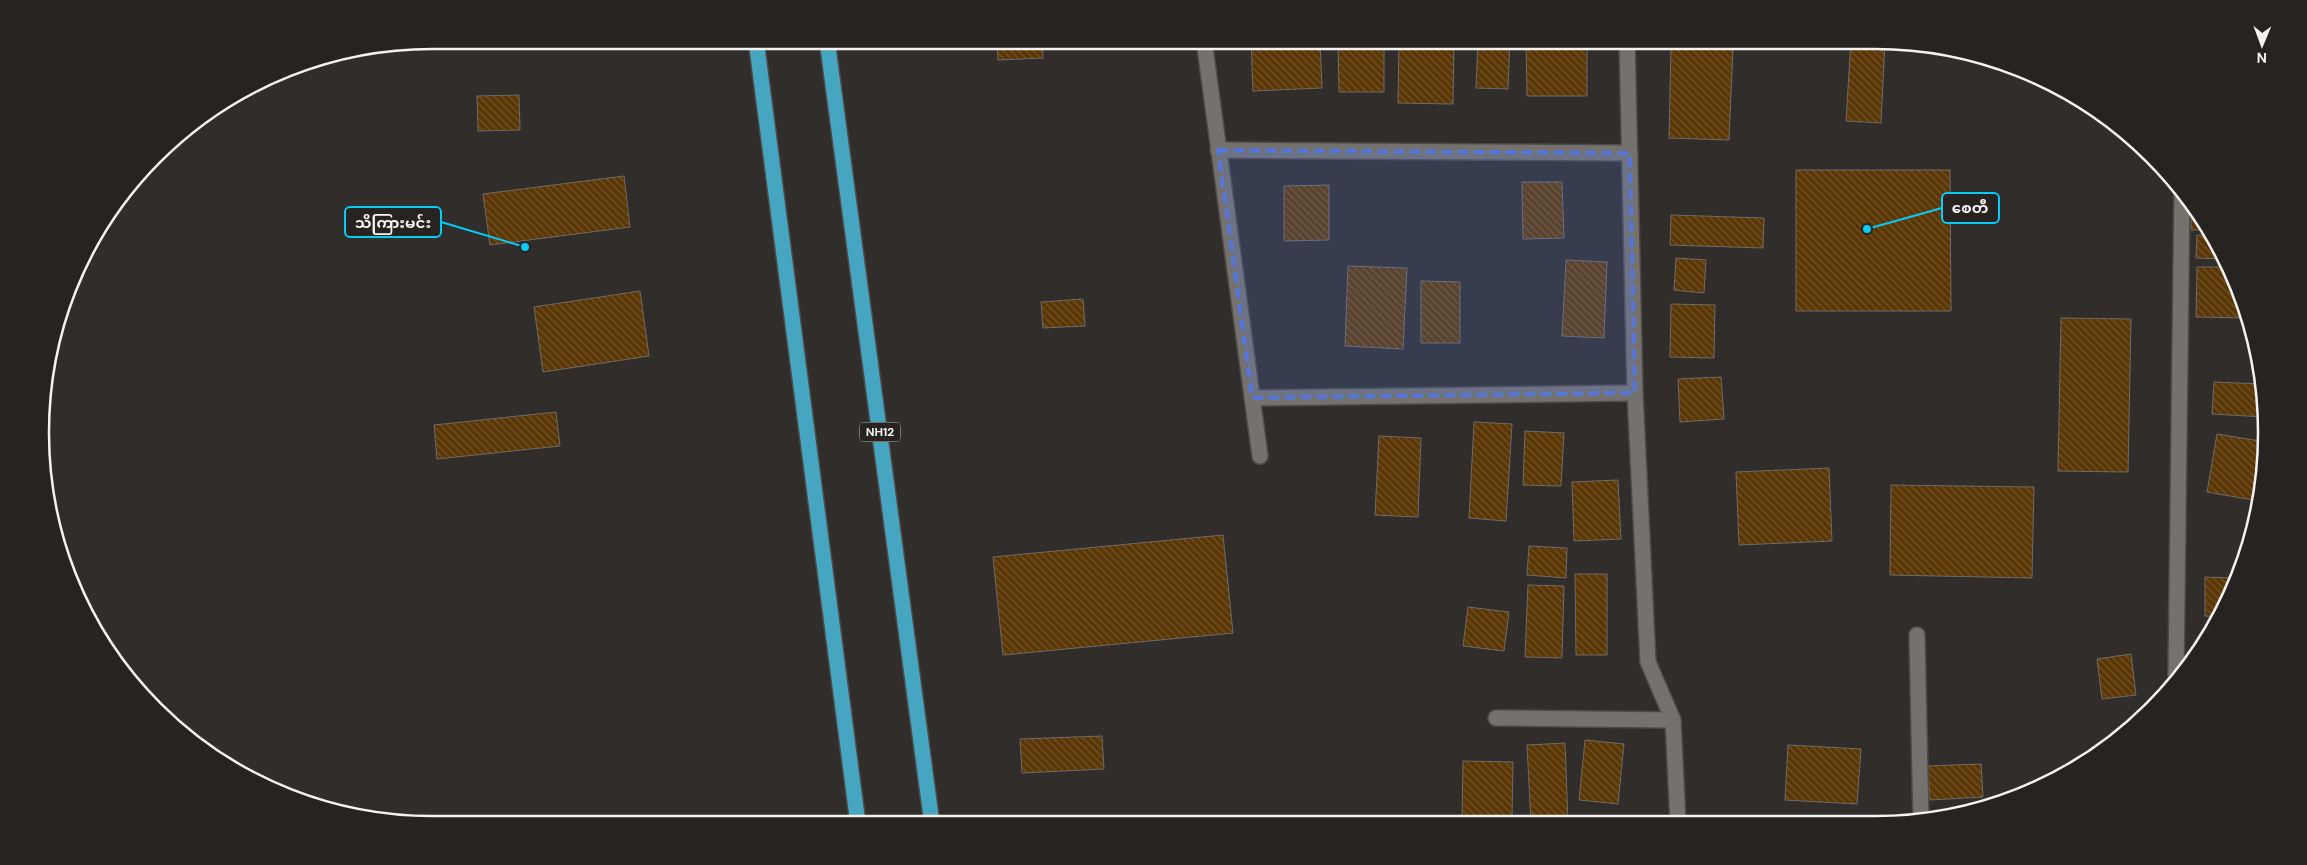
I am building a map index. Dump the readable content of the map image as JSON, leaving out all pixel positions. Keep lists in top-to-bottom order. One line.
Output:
{"streets":{"highway":["NH12"]},"places":["စေတီ","သိကြားမင်း"],"north":"bottom"}
